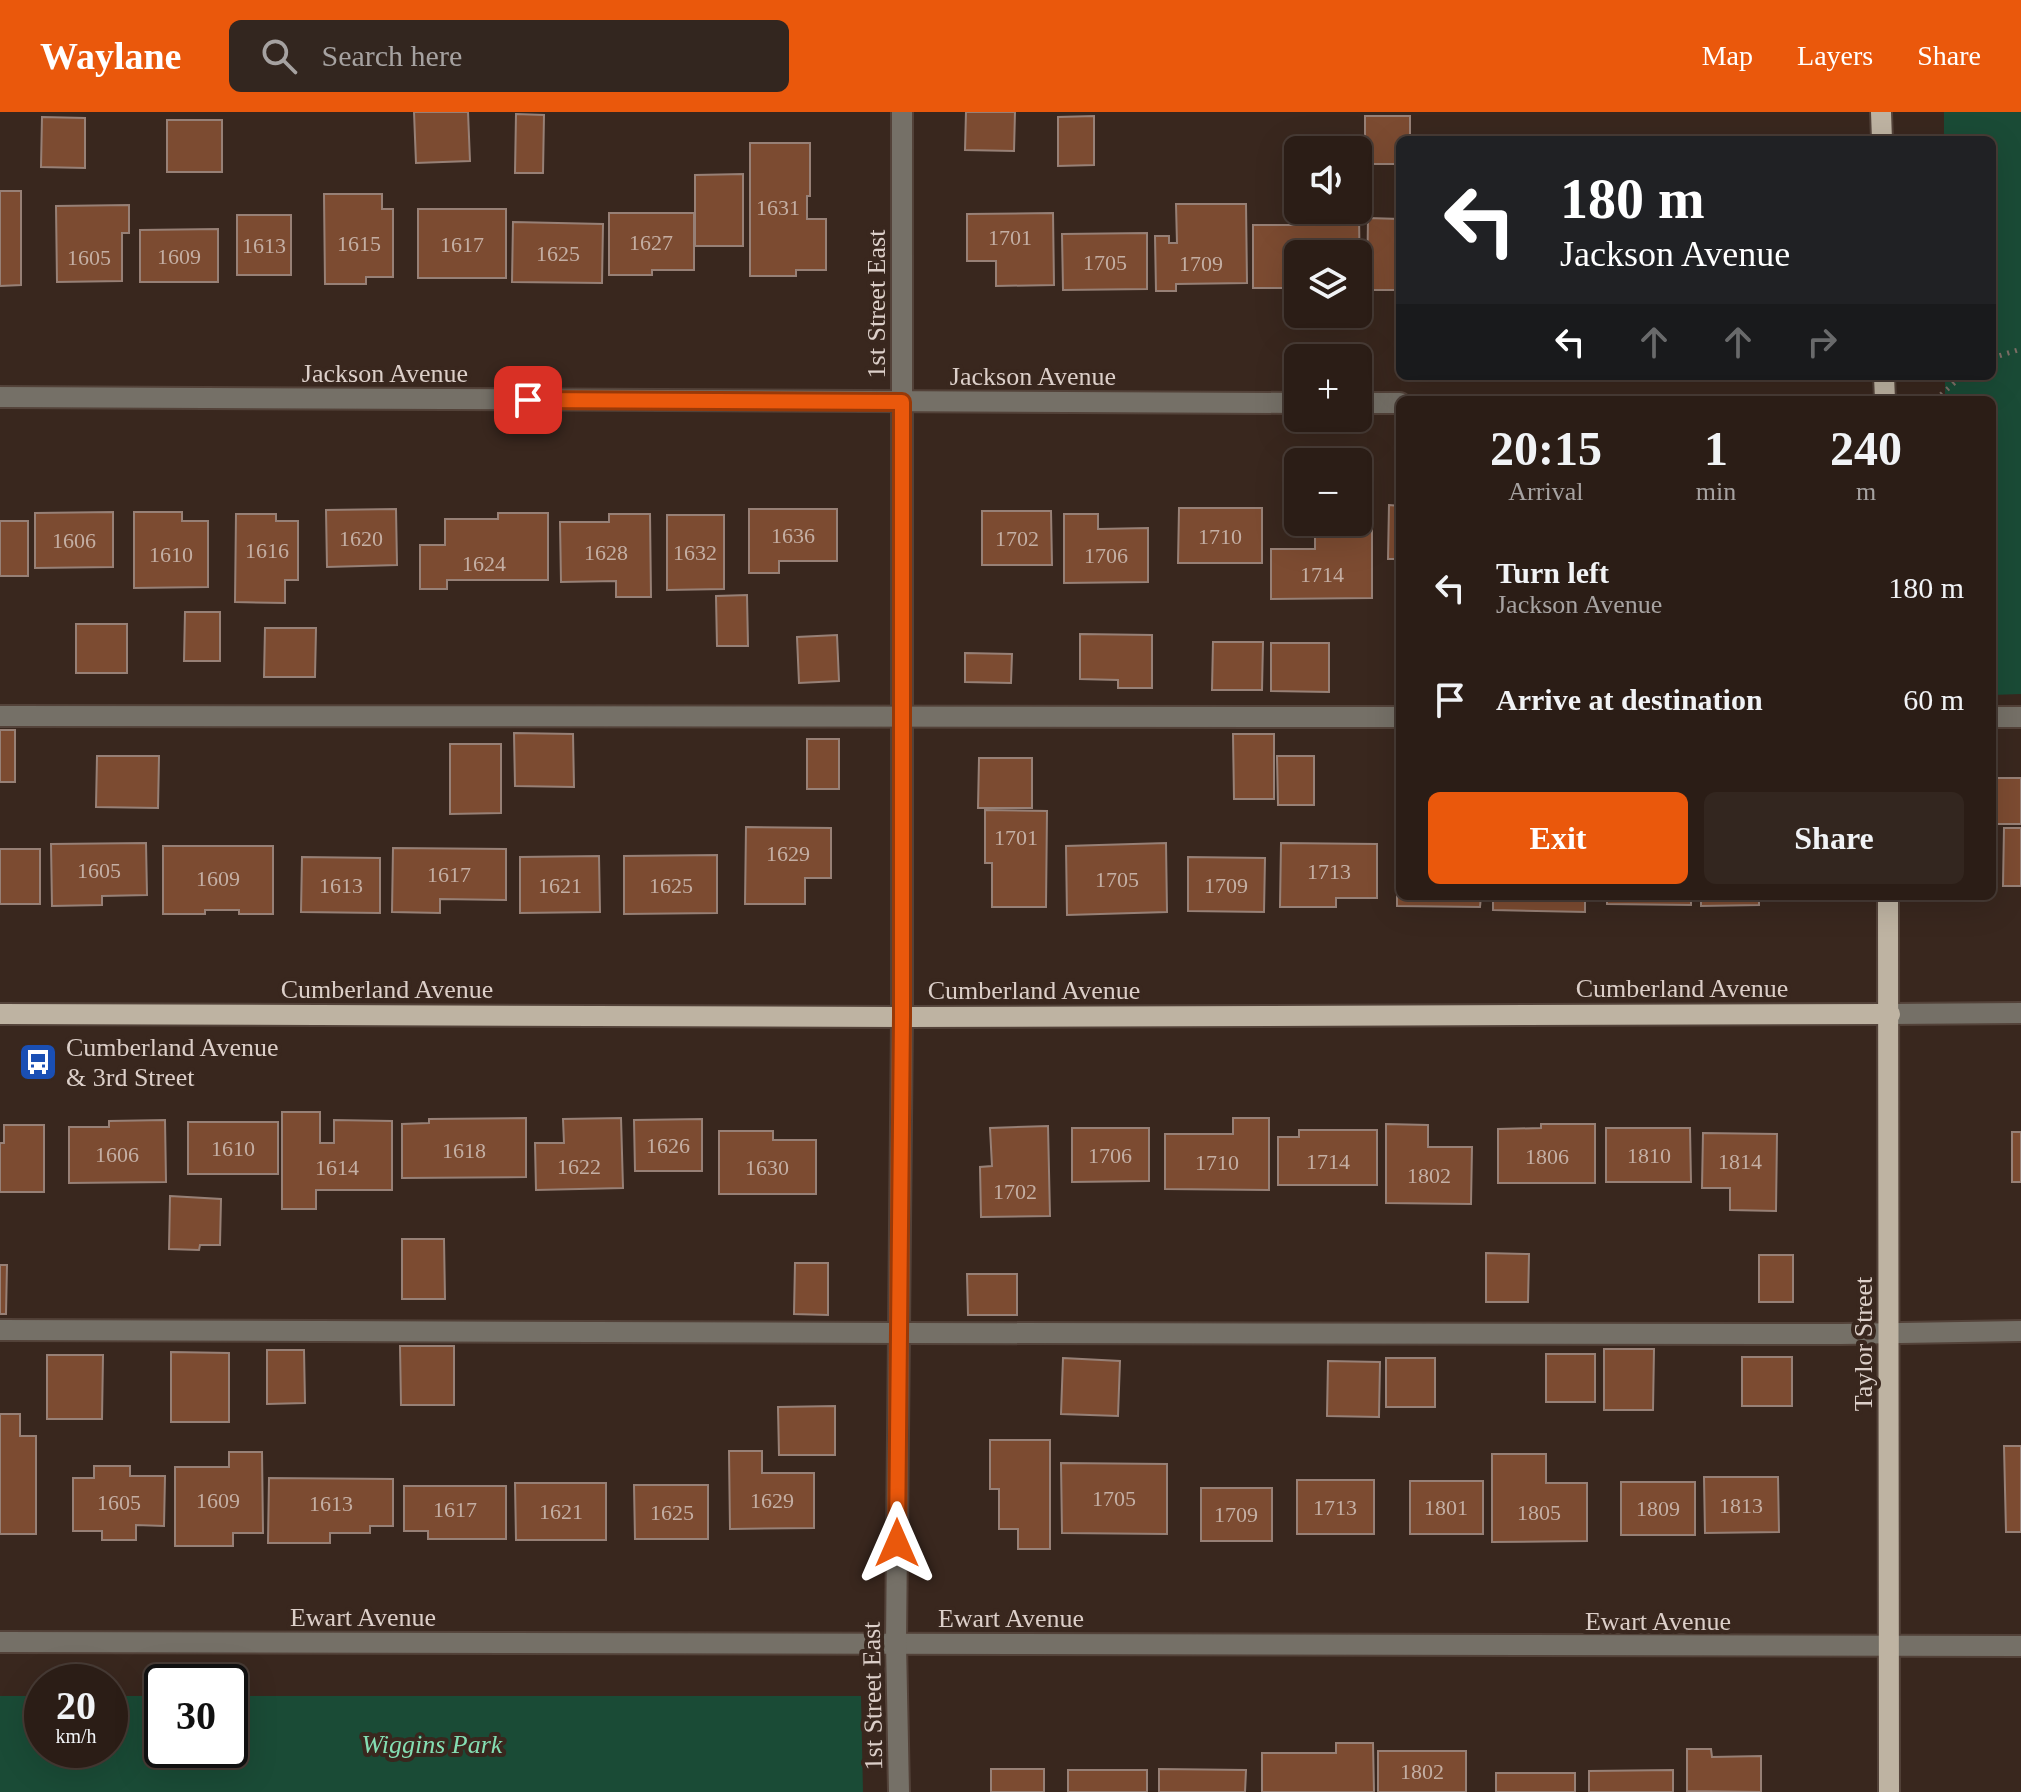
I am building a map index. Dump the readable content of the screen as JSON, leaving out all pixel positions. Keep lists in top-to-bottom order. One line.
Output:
{"streets":{"main road":["Cumberland Avenue","Taylor Street"],"street":["1st Street East","Jackson Avenue","Ewart Avenue"]},"crossings":[["1st Street East","Jackson Avenue"],["1st Street East","Cumberland Avenue"],["1st Street East","Ewart Avenue"],["Cumberland Avenue","Taylor Street"],["Taylor Street","Ewart Avenue"]],"parks":["Wiggins Park"],"places":{"bus stop":["Cumberland Avenue & 3rd Street"]},"house_numbers":["1631","1701","1627","1615","1617","1613","1625","1609","1605","1705","1709","1636","1710","1620","1702","1606","1616","1628","1632","1610","1706","1624","1714","1701","1629","1605","1713","1617","1609","1705","1613","1621","1625","1709","1626","1610","1618","1606","1706","1810","1806","1714","1814","1710","1622","1614","1630","1802","1702","1705","1609","1629","1605","1613","1813","1713","1801","1809","1617","1621","1625","1805","1709","1802"],"page":{"header":"Waylane","search":"Search here","nav":["Map","Layers","Share"],"map_buttons":["+","−"],"turn":["180 m","Jackson Avenue"],"eta":["20:15","Arrival","1","min","240","m"],"list":[{"name":"Turn left","note":"Jackson Avenue","value":"180 m"},{"name":"Arrive at destination","value":"60 m"}],"buttons":["Exit","Share"],"speed":"20 km/h","limit":"30"}}
